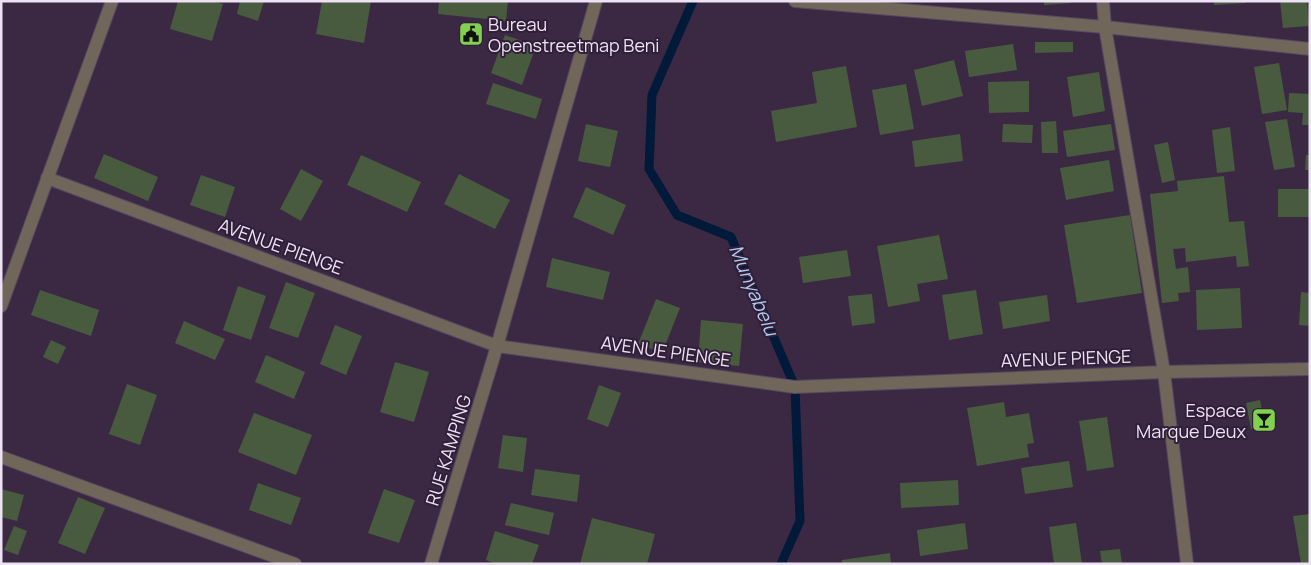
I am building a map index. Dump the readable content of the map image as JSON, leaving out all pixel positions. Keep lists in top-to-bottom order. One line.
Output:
{"streets":{"street":["AVENUE PIENGE","RUE KAMPING"]},"crossings":[["AVENUE PIENGE","RUE KAMPING"]],"water":["Munyabelu"],"places":{"public building":["Bureau Openstreetmap Beni"],"bar":["Espace Marque Deux"]}}
